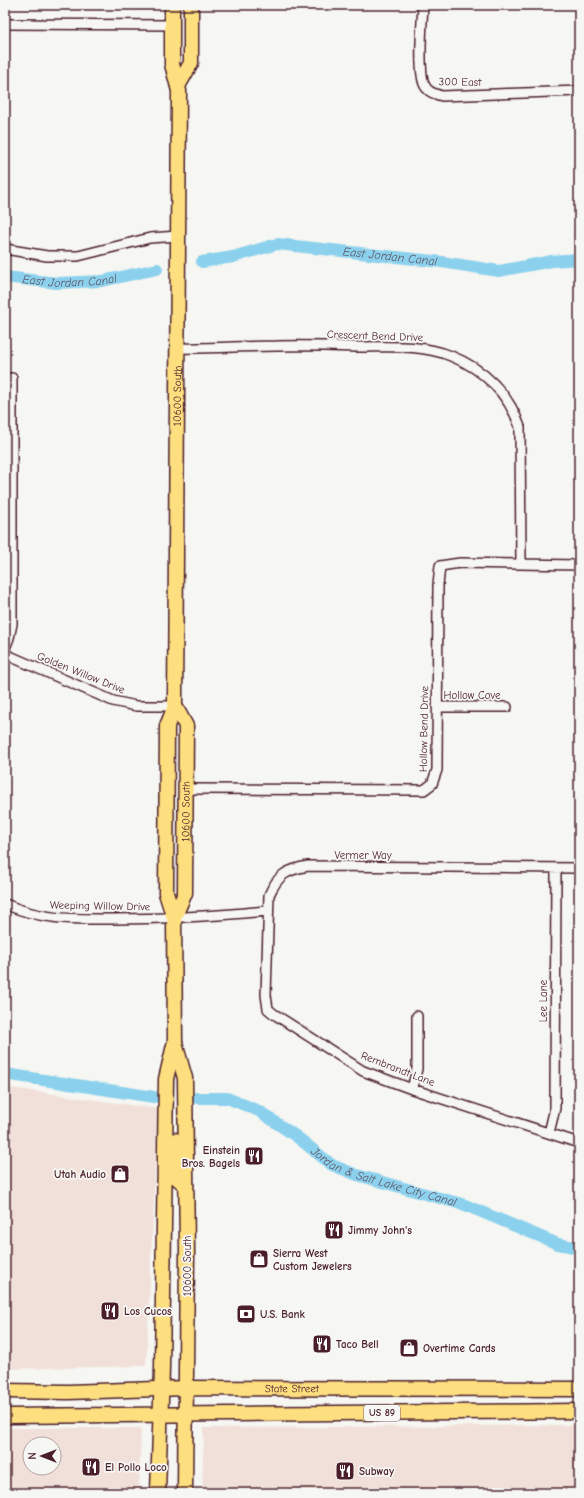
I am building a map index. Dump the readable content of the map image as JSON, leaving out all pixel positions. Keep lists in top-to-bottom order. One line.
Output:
{"streets":{"main road":["10600 South","State Street","US 89"],"street":["300 East","Crescent Bend Drive","Golden Willow Drive","Hollow Cove","Hollow Bend Drive","Vermer Way","Weeping Willow Drive","Lee Lane","Rembrandt Lane"]},"crossings":[["Crescent Bend Drive","10600 South"],["Crescent Bend Drive","Hollow Bend Drive"],["10600 South","Golden Willow Drive"],["10600 South","Hollow Bend Drive"],["10600 South","Weeping Willow Drive"],["10600 South","State Street"],["10600 South","US 89"],["Hollow Cove","Hollow Bend Drive"],["Vermer Way","Lee Lane"],["Vermer Way","Rembrandt Lane"],["Lee Lane","Rembrandt Lane"]],"water":["East Jordan Canal","Jordan & Salt Lake City Canal"],"places":{"restaurant":["Einstein Bros. Bagels","Jimmy John's","Los Cucos","Taco Bell","El Pollo Loco","Subway"],"shop":["Utah Audio","Sierra West Custom Jewelers","Overtime Cards"],"bank":["U.S. Bank"]},"north":"left"}
